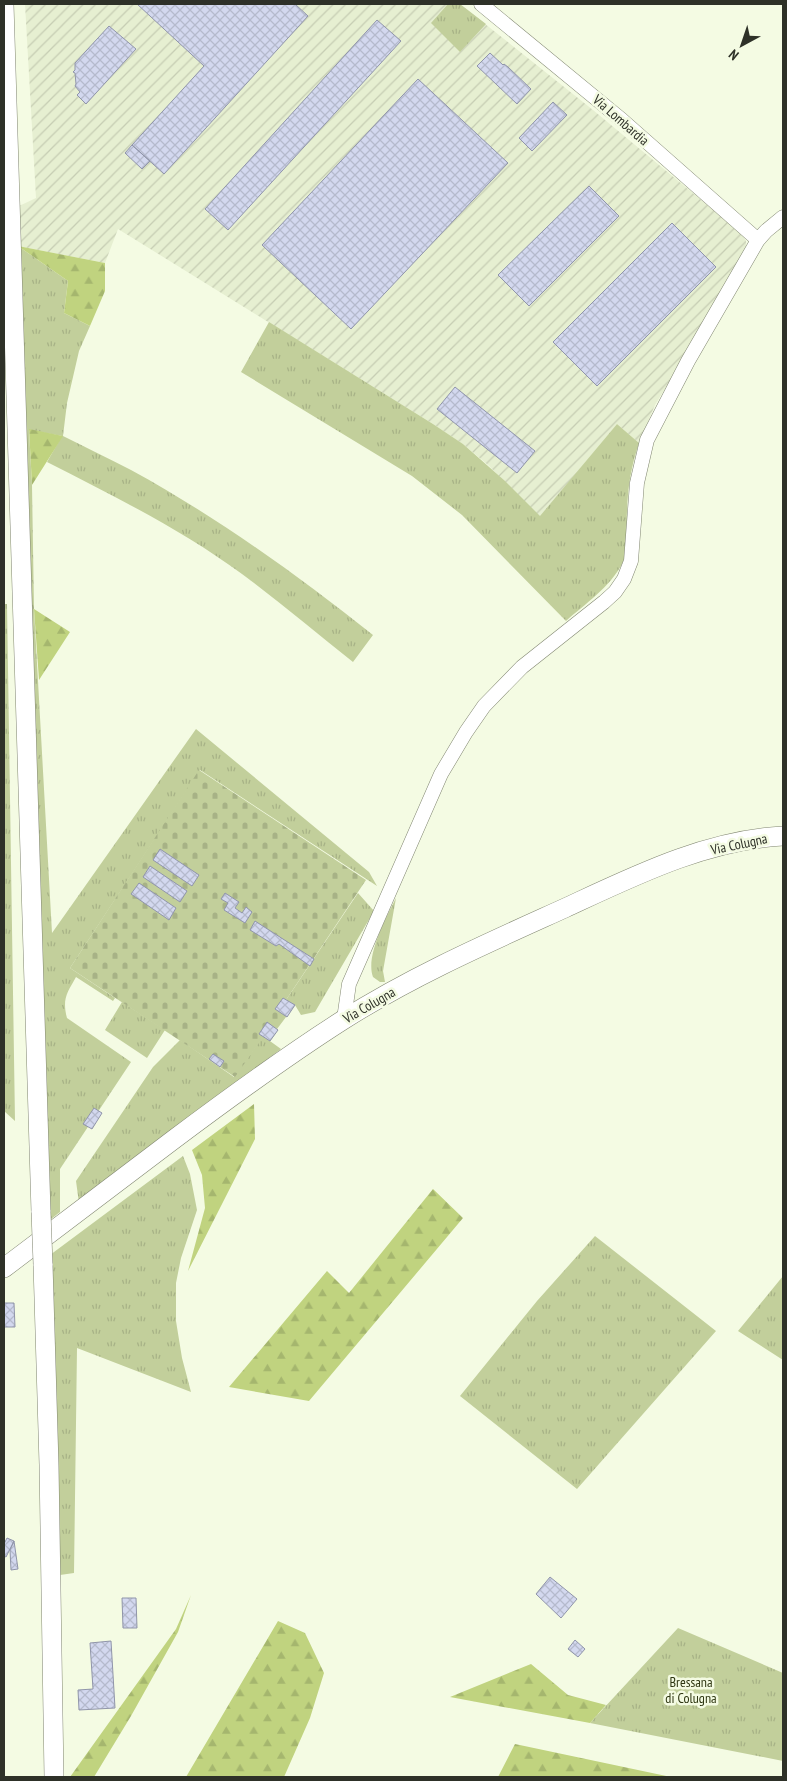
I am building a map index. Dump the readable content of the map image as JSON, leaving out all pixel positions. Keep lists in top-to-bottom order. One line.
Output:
{"streets":{"main road":["Via Colugna"],"street":["Via Lombardia"]},"parks":["Bressana di Colugna"],"north":"bottom left"}
